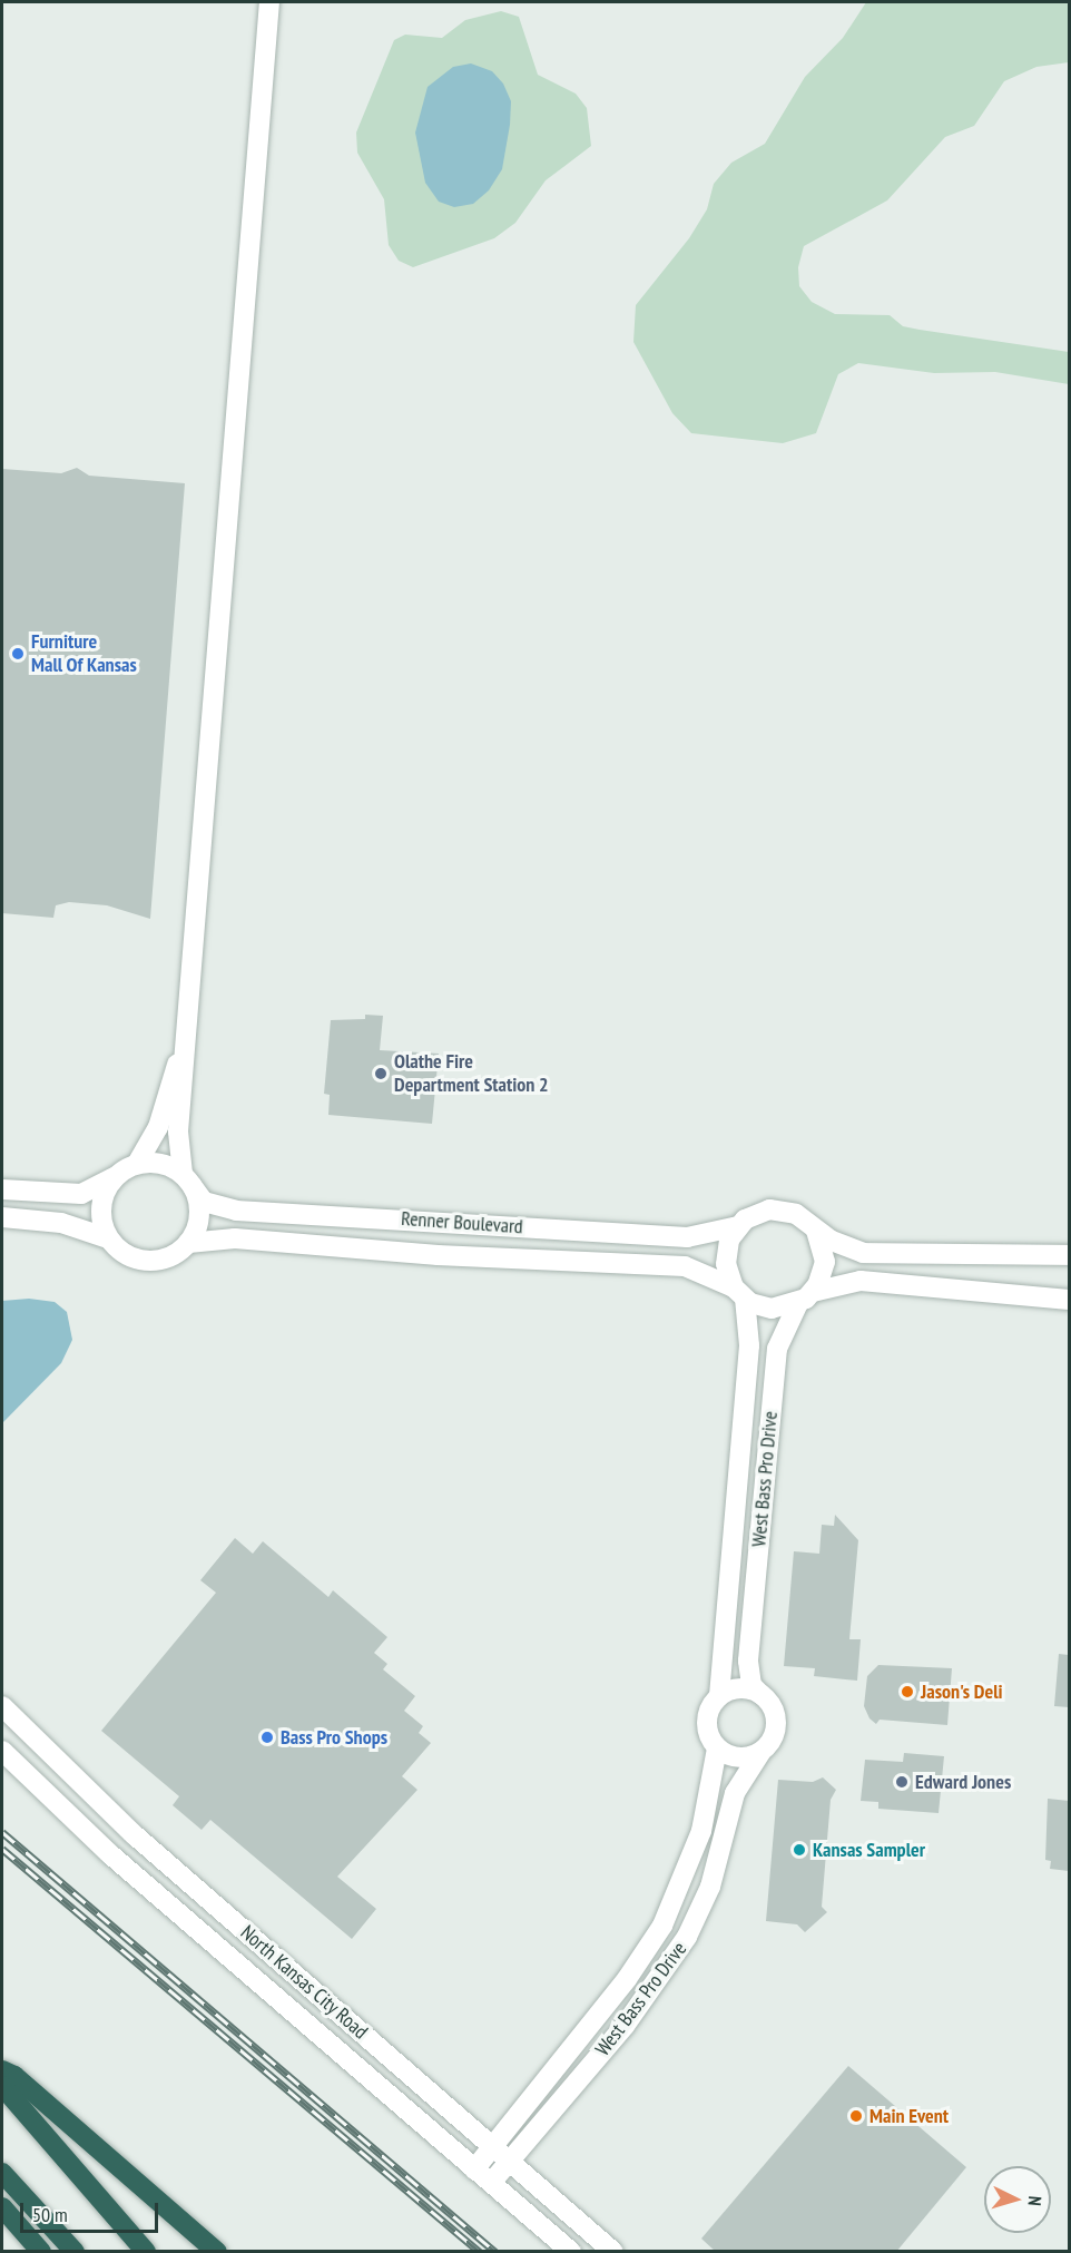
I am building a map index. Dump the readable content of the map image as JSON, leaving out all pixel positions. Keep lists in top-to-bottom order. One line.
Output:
{"streets":{"main road":["Renner Boulevard","West Bass Pro Drive","North Kansas City Road"]},"crossings":[["Renner Boulevard","West Bass Pro Drive"],["West Bass Pro Drive","North Kansas City Road"]],"places":["Furniture Mall Of Kansas","Olathe Fire Department Station 2","Jason's Deli","Bass Pro Shops","Edward Jones","Kansas Sampler","Main Event"],"scale_bar":"50 m","north":"right"}
